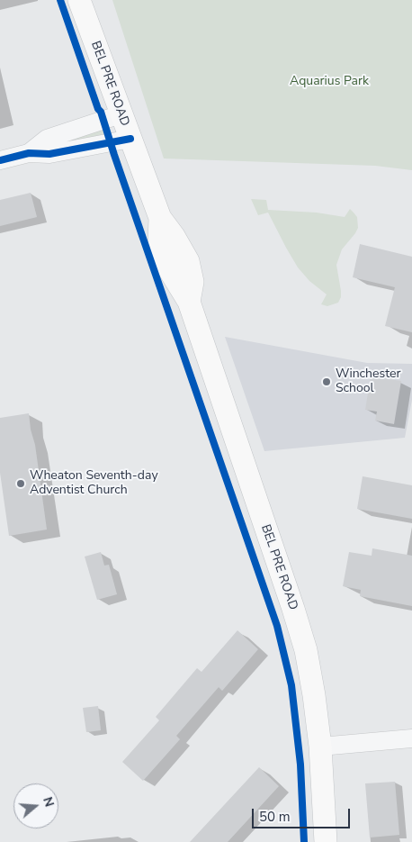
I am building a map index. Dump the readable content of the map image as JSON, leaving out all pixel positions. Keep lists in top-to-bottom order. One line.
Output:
{"streets":{"main road":["BEL PRE ROAD"]},"parks":["Aquarius Park"],"places":["Winchester School","Wheaton Seventh-day Adventist Church"],"scale_bar":"50 m","north":"right"}
